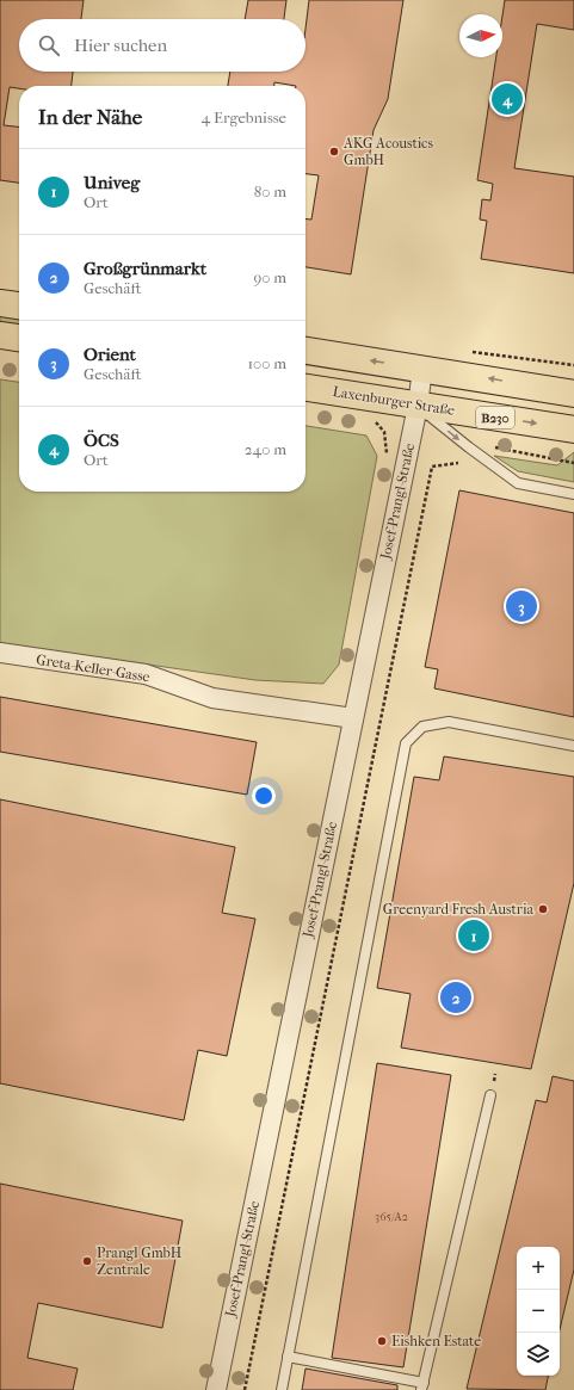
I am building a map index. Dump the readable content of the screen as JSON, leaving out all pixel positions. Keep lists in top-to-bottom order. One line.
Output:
{"streets":{"main road":["Laxenburger Straße","B230"],"street":["Josef-Prangl-Straße","Greta-Keller-Gasse"]},"crossings":[["Laxenburger Straße","Josef-Prangl-Straße"],["Josef-Prangl-Straße","Greta-Keller-Gasse"]],"places":["AKG Acoustics GmbH","Greenyard Fresh Austria","Prangl GmbH Zentrale","Eishken Estate"],"house_numbers":["365/A2"],"north":"right","page":{"search":"Hier suchen","pins":["4","3","1","2"],"heading":["In der Nähe","4 Ergebnisse"],"list":[{"mark":"1","name":"Univeg","note":"Ort","value":"80 m"},{"mark":"2","name":"Großgrünmarkt","note":"Geschäft","value":"90 m"},{"mark":"3","name":"Orient","note":"Geschäft","value":"100 m"},{"mark":"4","name":"ÖCS","note":"Ort","value":"240 m"}],"map_buttons":["+","−"]}}
